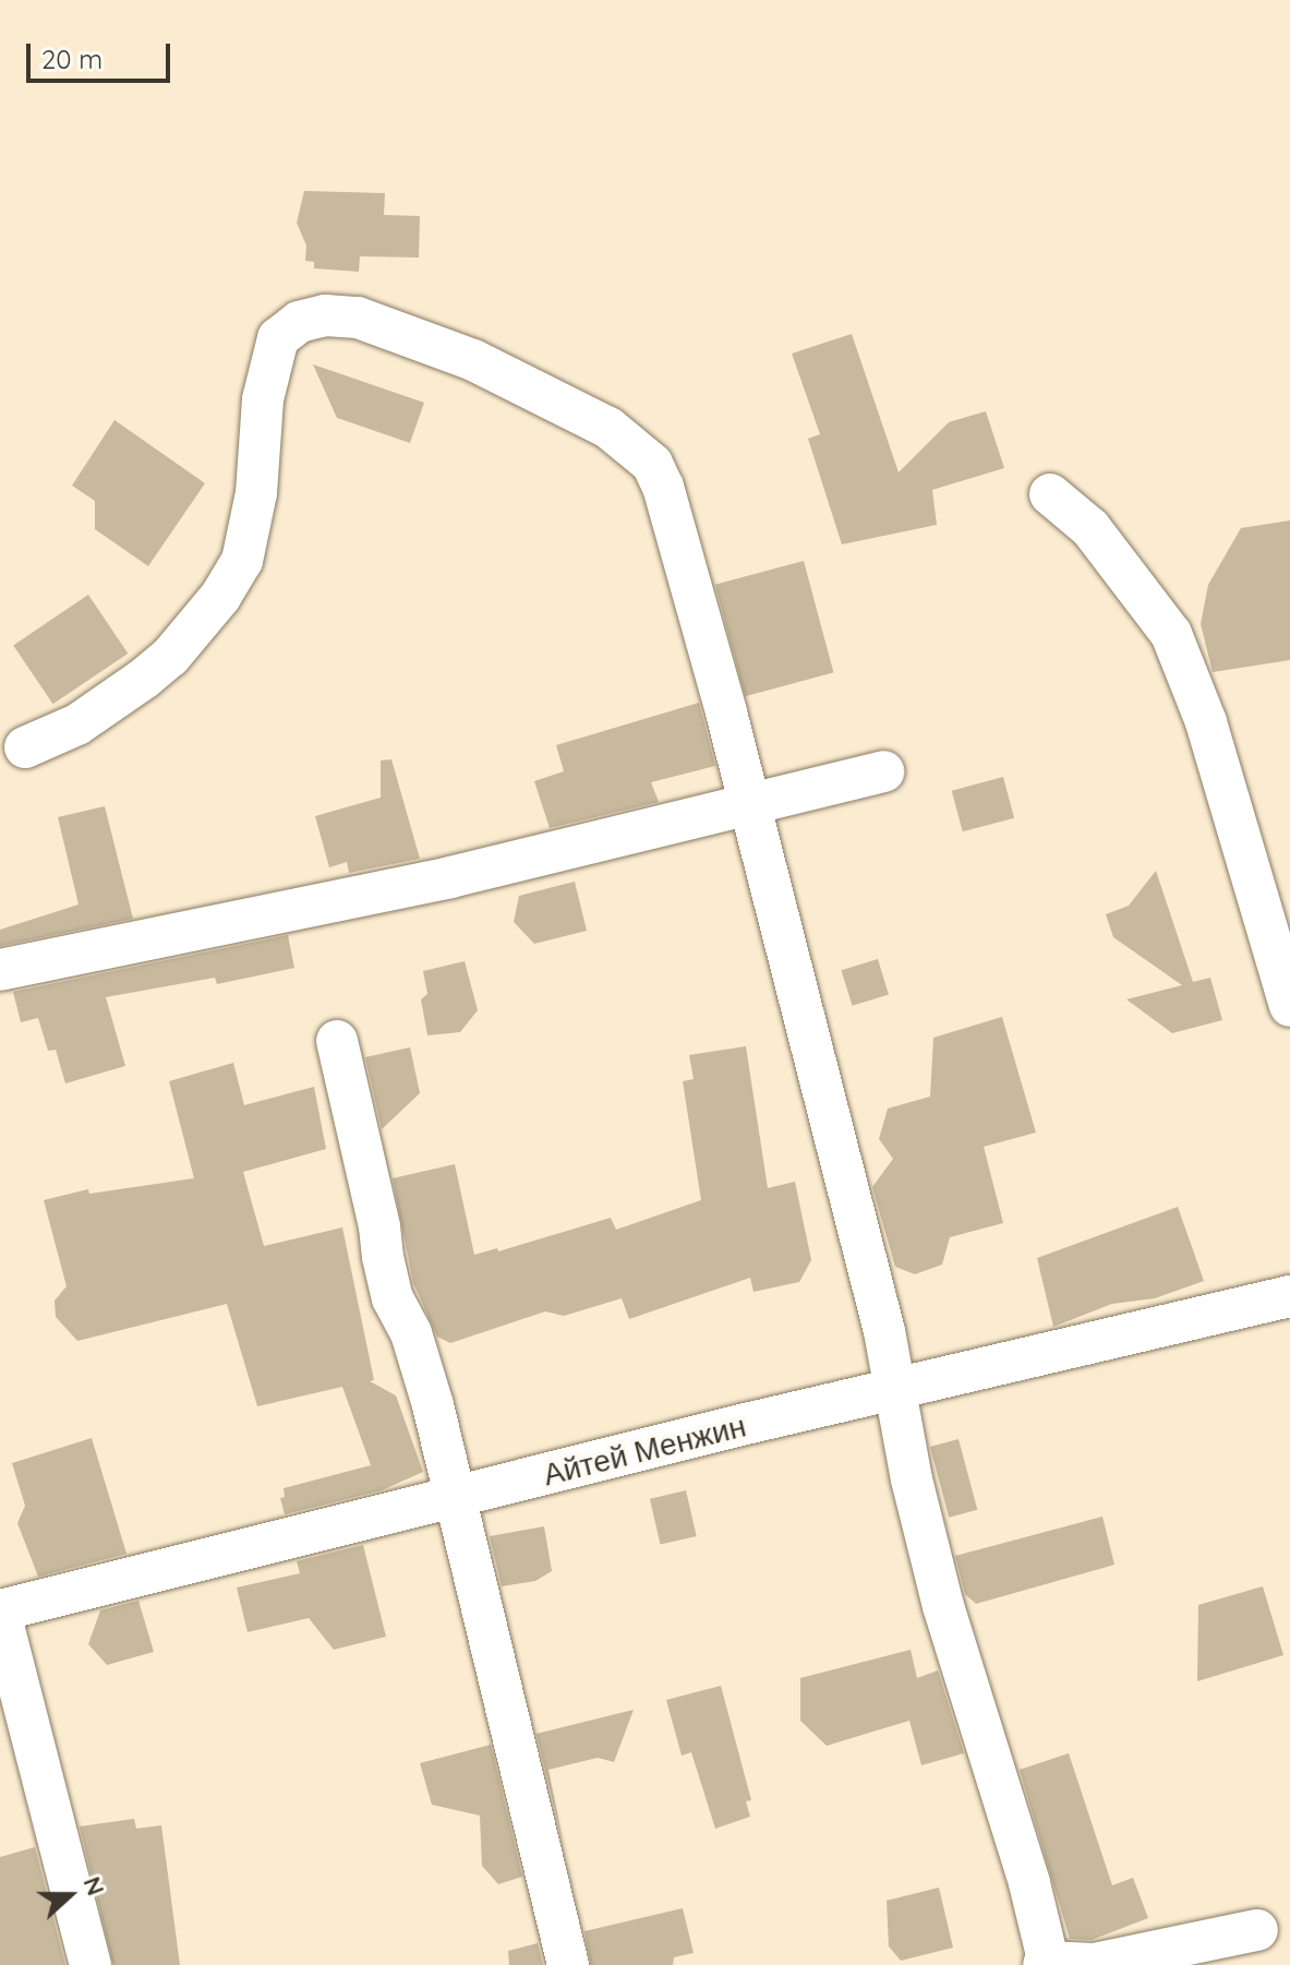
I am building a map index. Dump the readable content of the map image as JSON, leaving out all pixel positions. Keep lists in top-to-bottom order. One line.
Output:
{"streets":{"street":["Айтей Менжин"]},"scale_bar":"20 m","north":"right"}
